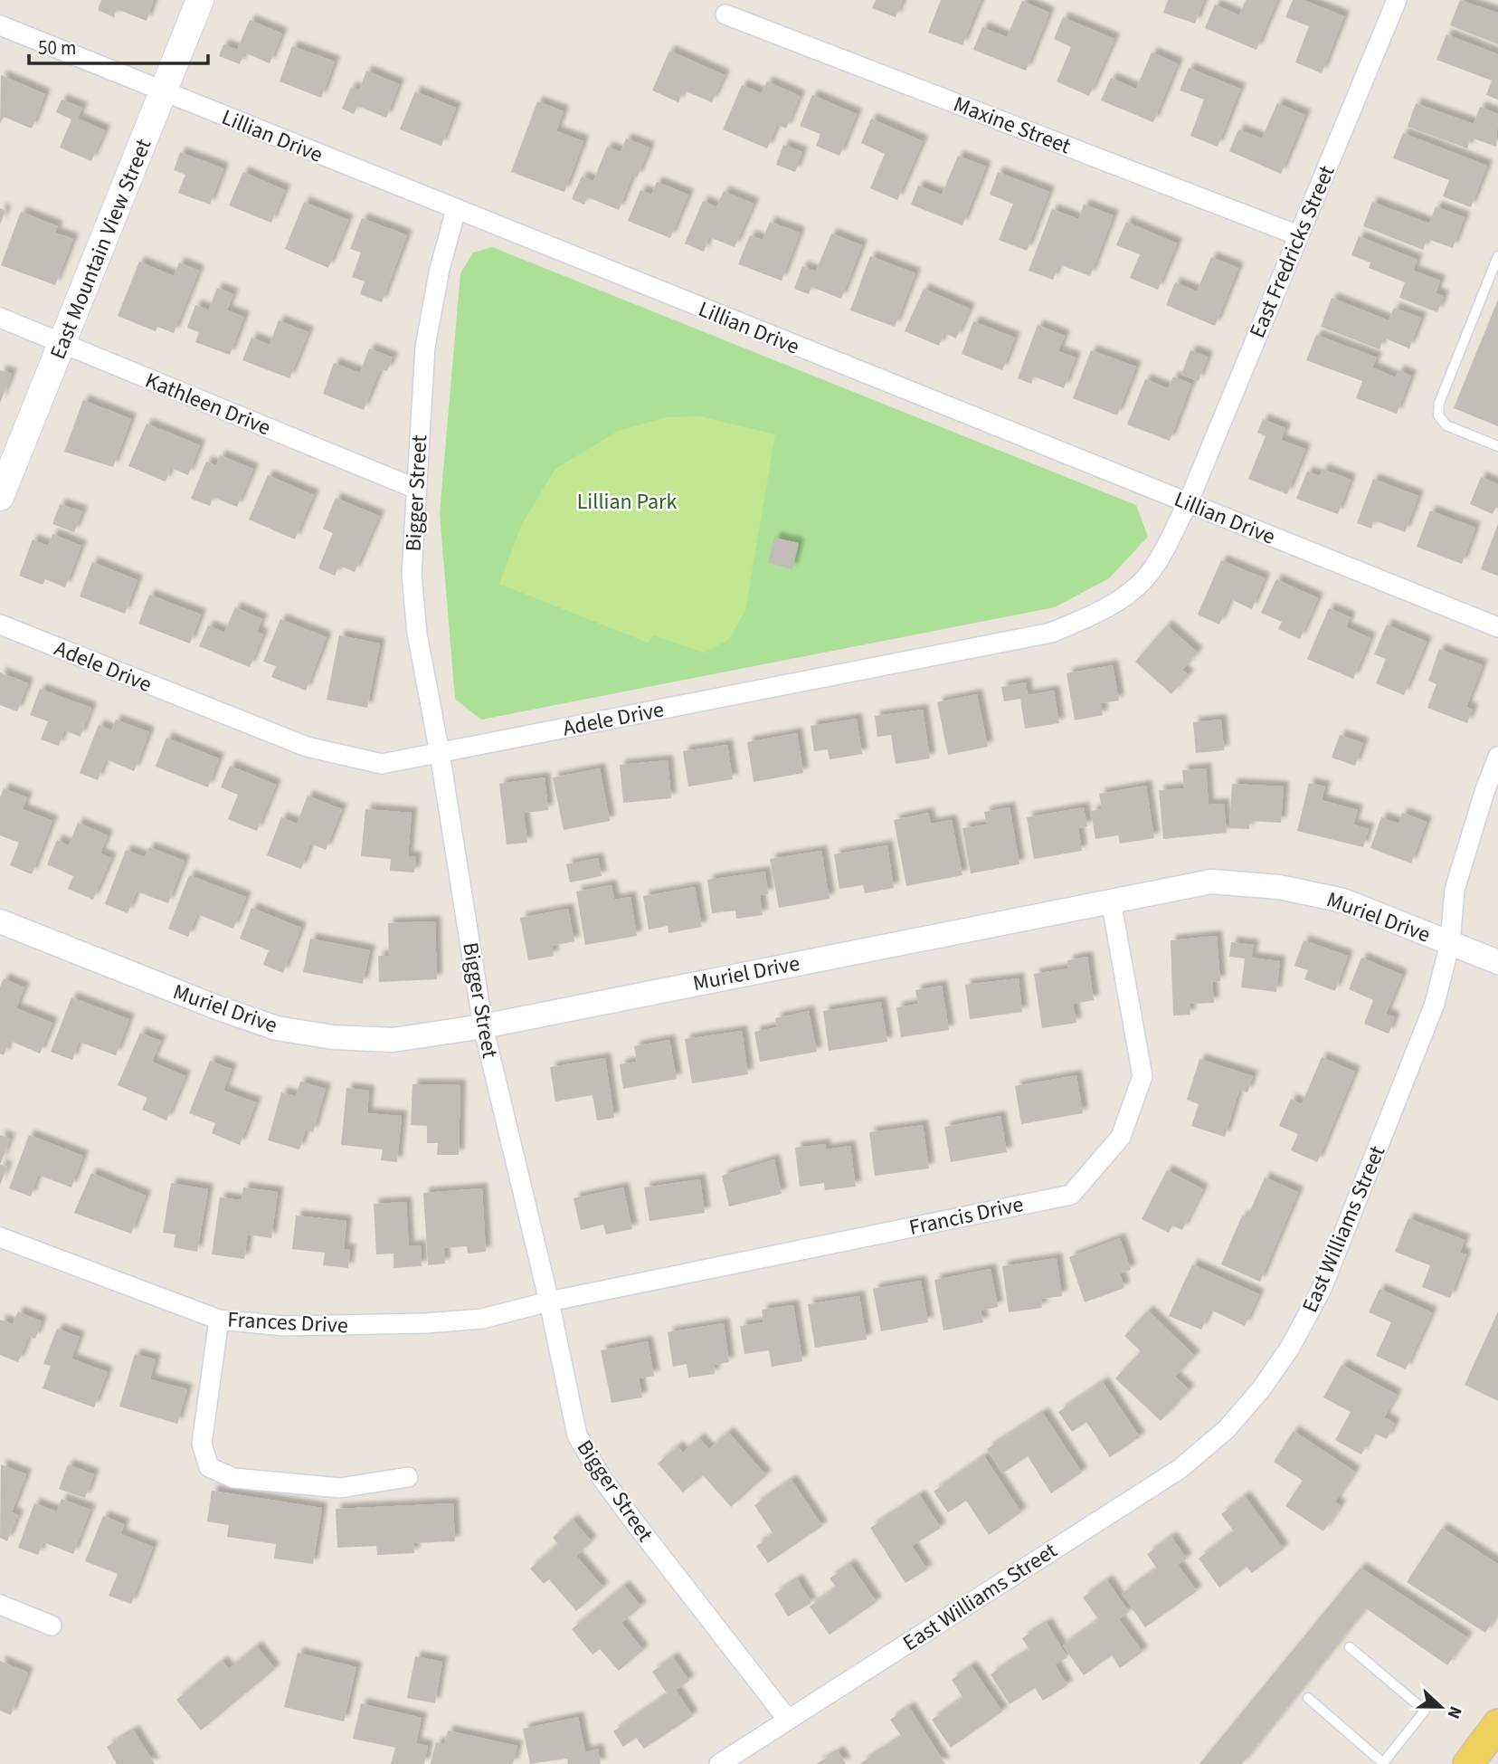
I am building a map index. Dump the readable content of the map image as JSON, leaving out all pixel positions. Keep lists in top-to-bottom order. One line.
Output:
{"streets":{"main road":["East Mountain View Street"],"street":["Maxine Street","Lillian Drive","East Fredricks Street","Kathleen Drive","Bigger Street","Adele Drive","Muriel Drive","Francis Drive","East Williams Street","Frances Drive"]},"crossings":[["Maxine Street","East Fredricks Street"],["Lillian Drive","East Mountain View Street"],["Lillian Drive","East Fredricks Street"],["Lillian Drive","Bigger Street"],["Lillian Drive","Adele Drive"],["East Mountain View Street","Kathleen Drive"],["East Fredricks Street","Adele Drive"],["Kathleen Drive","Bigger Street"],["Bigger Street","Adele Drive"],["Bigger Street","Muriel Drive"],["Bigger Street","Francis Drive"],["Bigger Street","East Williams Street"],["Bigger Street","Frances Drive"],["Muriel Drive","Francis Drive"],["Muriel Drive","East Williams Street"],["Francis Drive","Frances Drive"]],"parks":["Lillian Park"],"scale_bar":"50 m","north":"right"}
